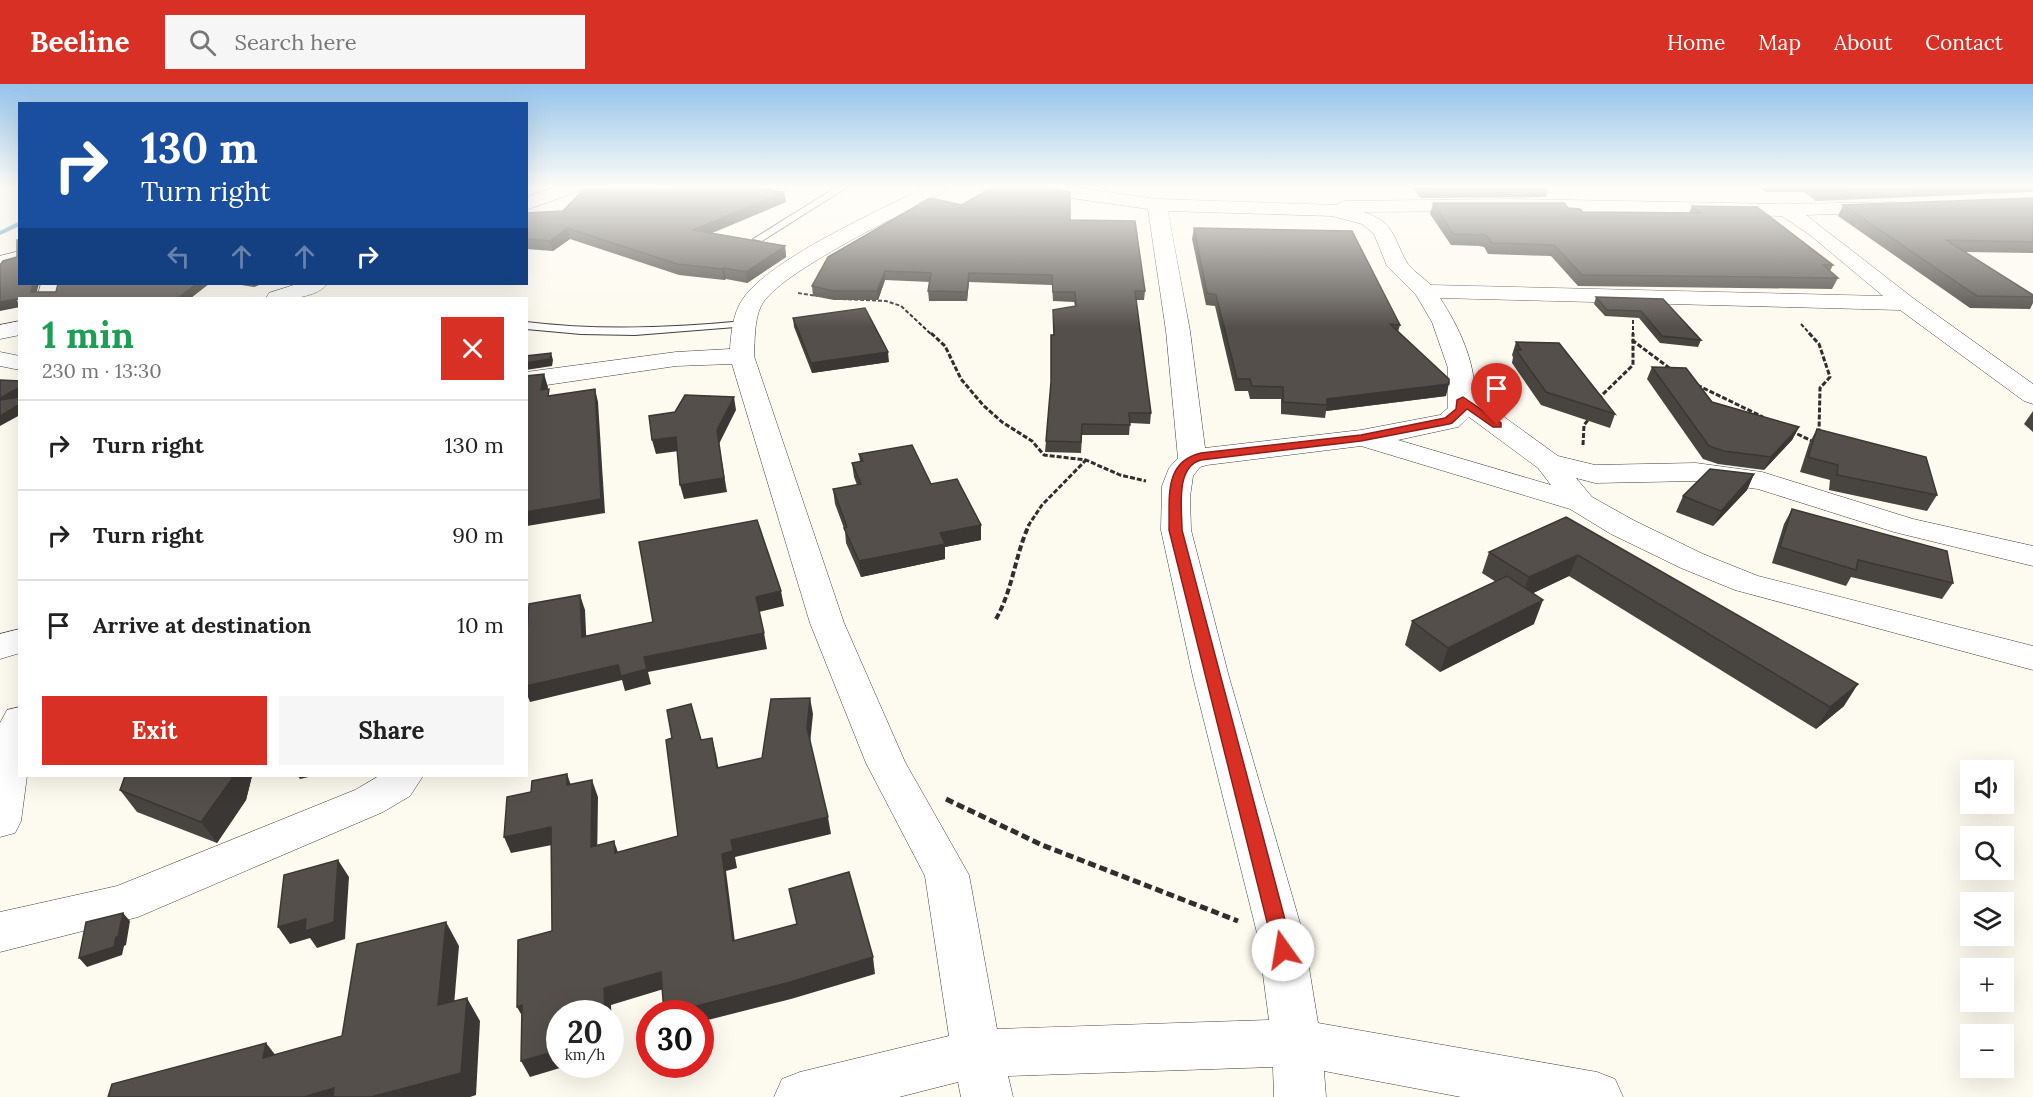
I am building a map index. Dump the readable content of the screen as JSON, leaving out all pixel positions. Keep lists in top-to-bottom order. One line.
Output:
{"page":{"header":"Beeline","search":"Search here","nav":["Home","Map","About","Contact"],"turn":["130 m","Turn right"],"heading":["1 min","230 m · 13:30"],"list":[{"name":"Turn right","value":"130 m"},{"name":"Turn right","value":"90 m"},{"name":"Arrive at destination","value":"10 m"}],"buttons":["Exit","Share"],"map_buttons":["+","−"],"speed":"20 km/h","limit":"30"}}
